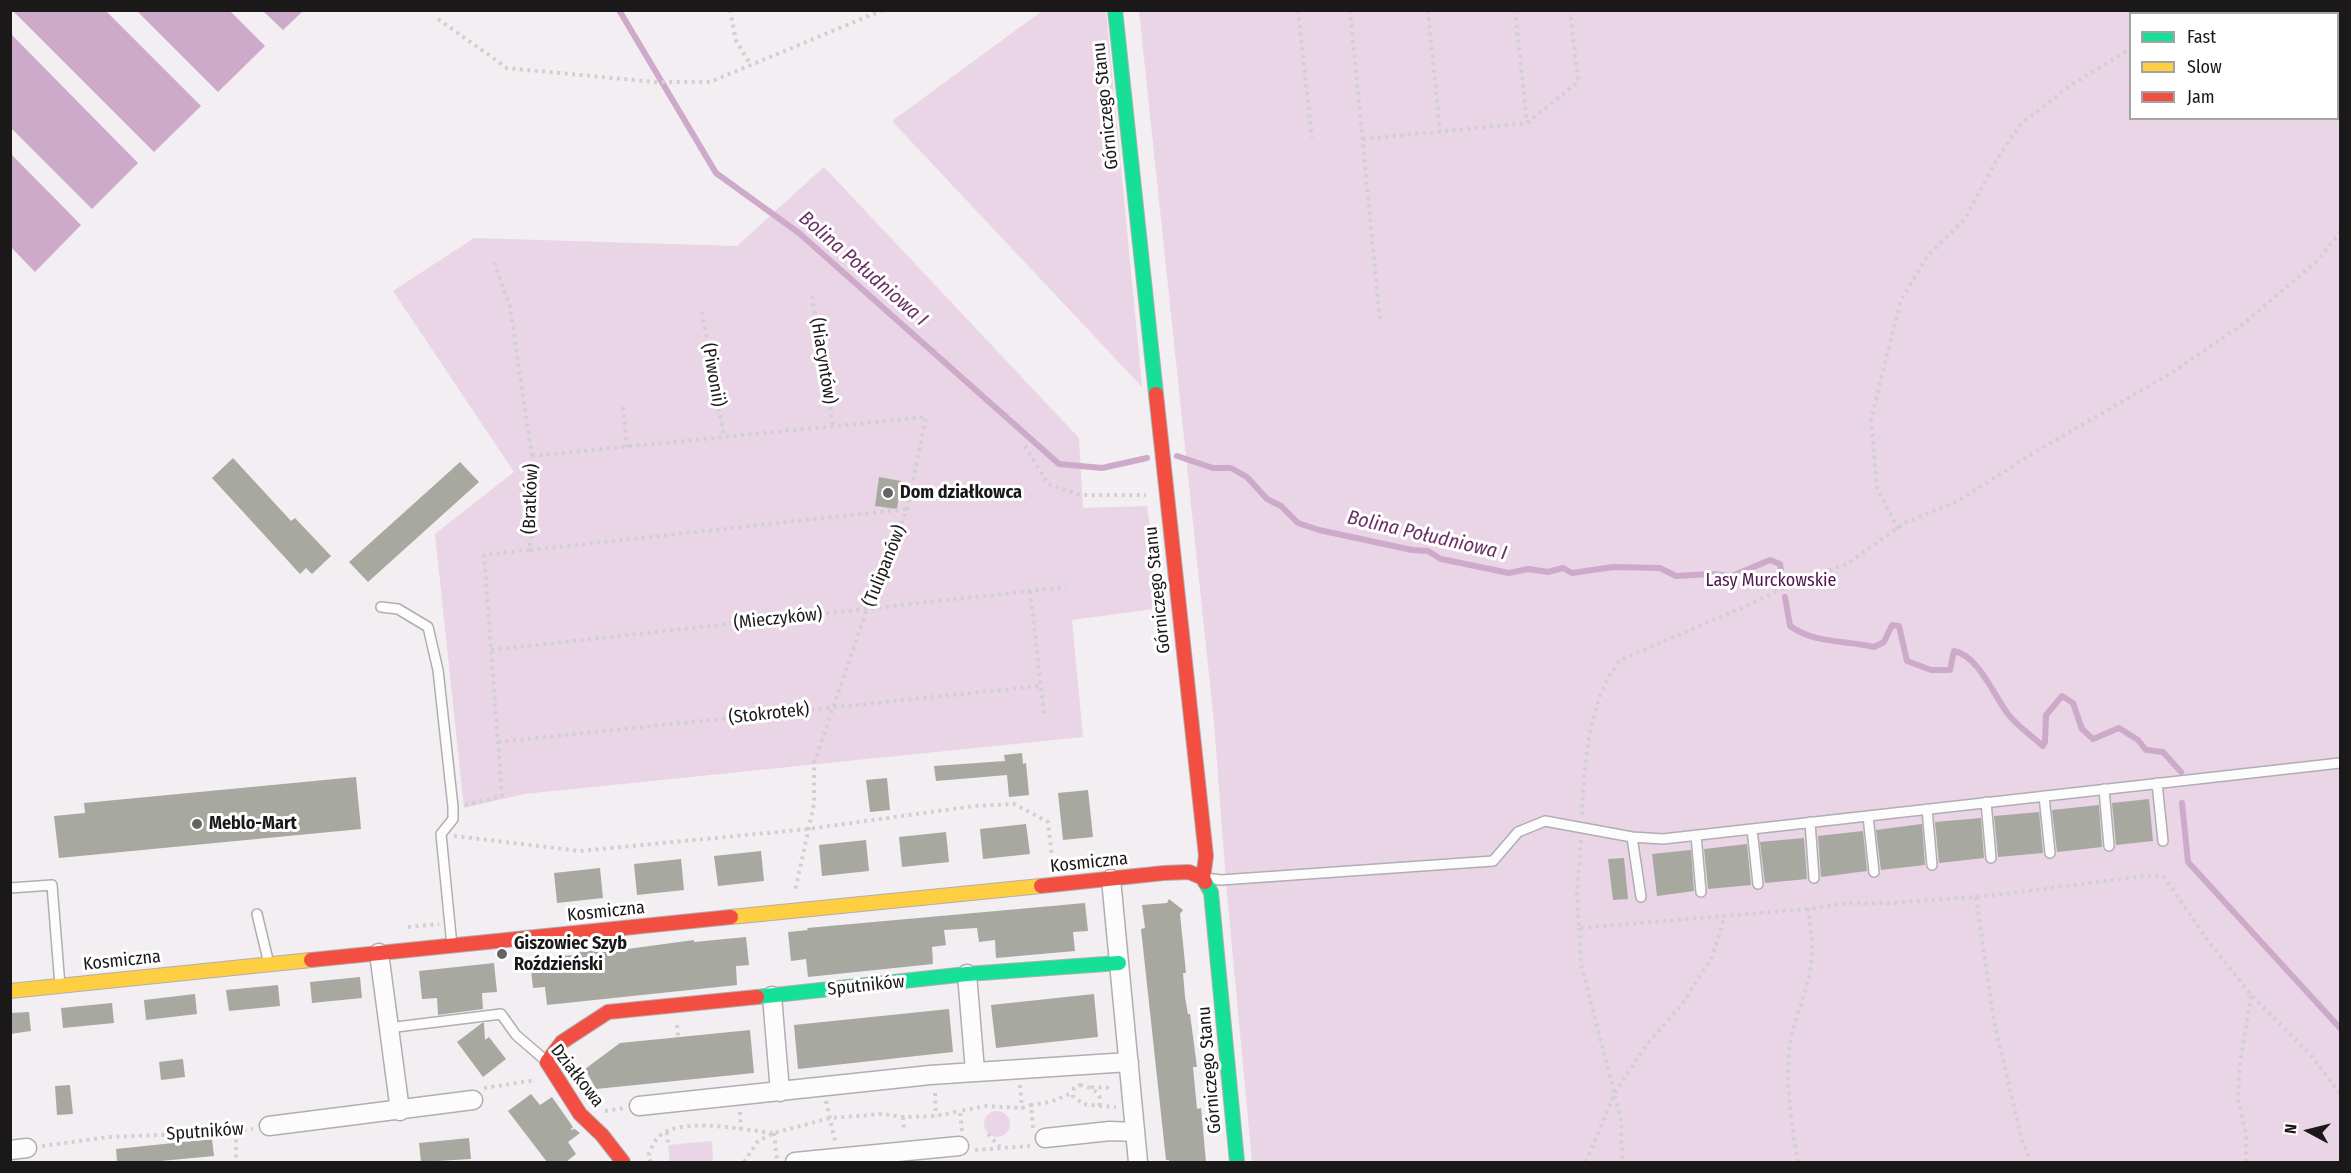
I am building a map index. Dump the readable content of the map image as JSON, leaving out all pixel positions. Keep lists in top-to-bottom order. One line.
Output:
{"streets":{"street":["Górniczego Stanu","Kosmiczna","Sputników","Działkowa"],"path":["(Hiacyntów)","(Piwonii)","(Bratków)","(Tulipanów)","(Mieczyków)","(Stokrotek)"]},"crossings":[["Górniczego Stanu","Kosmiczna"],["(Hiacyntów)","(Tulipanów)"],["(Piwonii)","(Tulipanów)"],["(Bratków)","(Tulipanów)"],["(Bratków)","(Mieczyków)"],["(Bratków)","(Stokrotek)"],["(Tulipanów)","(Mieczyków)"],["(Tulipanów)","(Stokrotek)"],["(Tulipanów)","Kosmiczna"],["Sputników","Działkowa"]],"water":["Bolina Południowa I"],"parks":["Lasy Murckowskie"],"places":["Dom działkowca","Meblo-Mart","Giszowiec Szyb Roździeński"],"legend":["Fast","Slow","Jam"],"north":"left"}
